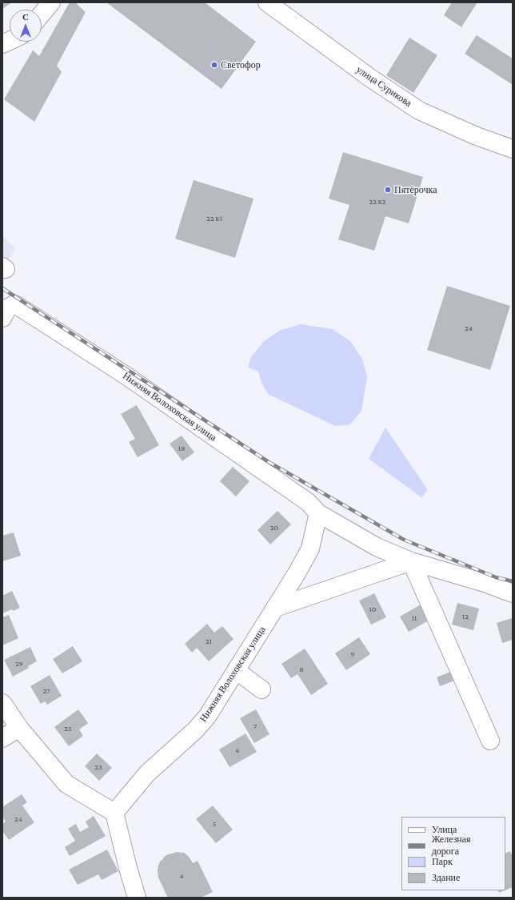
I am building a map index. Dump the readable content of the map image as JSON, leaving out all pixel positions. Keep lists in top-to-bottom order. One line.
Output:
{"streets":{"street":["улица Сурикова","Нижняя Волоховская улица"]},"places":["Светофор","Пятёрочка"],"house_numbers":["22 к2","22 к1","24","18","20","10","12","11","21","9","29","8","27","7","25","6","23","24","5","4"],"legend":["Улица","Железная дорога","Парк","Здание"],"north":"top"}
